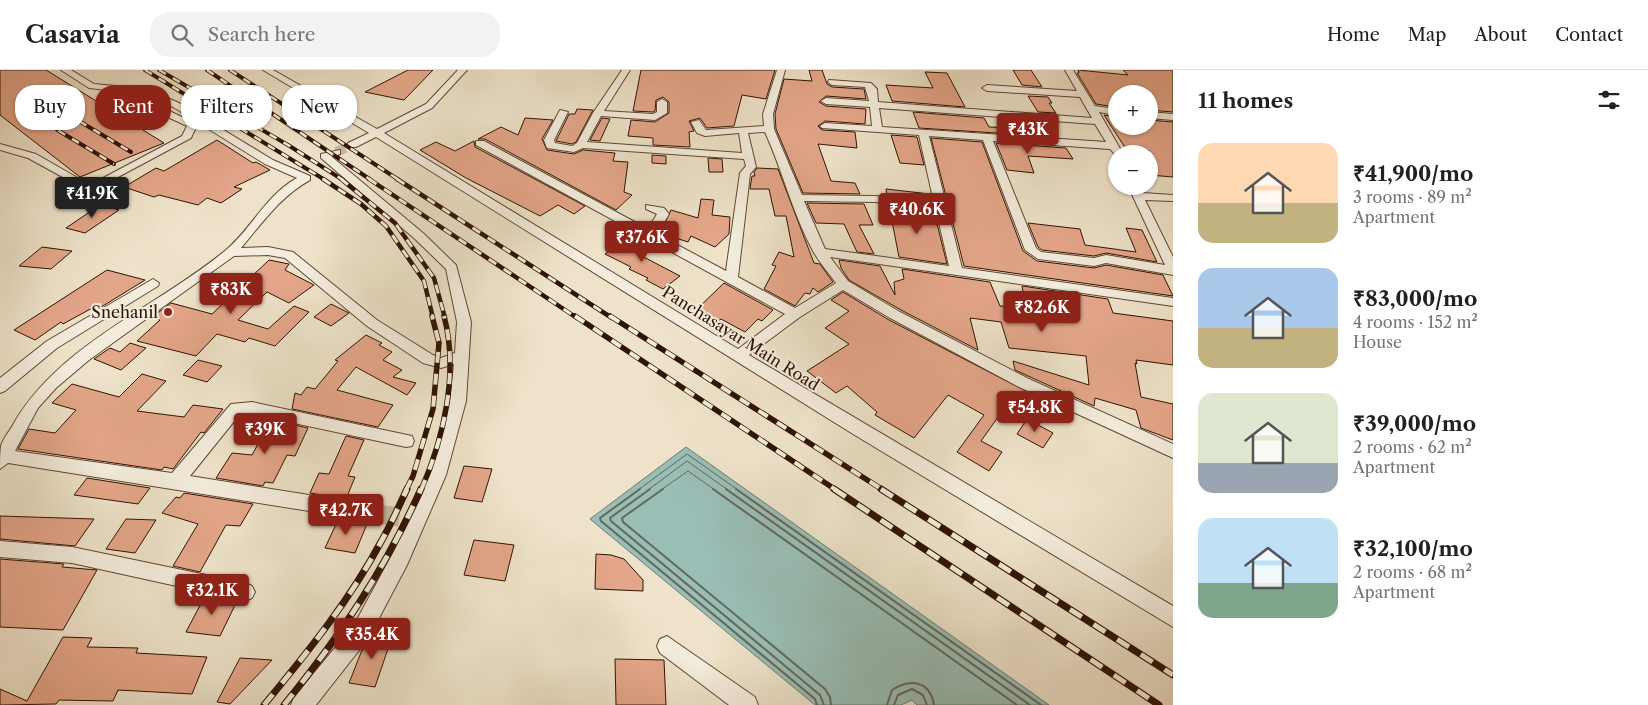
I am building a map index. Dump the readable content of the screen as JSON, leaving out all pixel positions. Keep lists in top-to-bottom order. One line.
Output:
{"streets":{"street":["Panchasayar Main Road"]},"places":["Snehanil"],"page":{"header":"Casavia","search":"Search here","nav":["Home","Map","About","Contact"],"heading":"11 homes","map_buttons":["+","−"],"chip":["Buy","Rent","Filters","New"],"price":["₹43K","₹41.9K","₹40.6K","₹37.6K","₹83K","₹82.6K","₹54.8K","₹39K","₹42.7K","₹32.1K","₹35.4K"],"list":[{"name":"₹41,900/mo","note":"3 rooms · 89 m² · Apartment"},{"name":"₹83,000/mo","note":"4 rooms · 152 m² · House"},{"name":"₹39,000/mo","note":"2 rooms · 62 m² · Apartment"},{"name":"₹32,100/mo","note":"2 rooms · 68 m² · Apartment"}]}}
